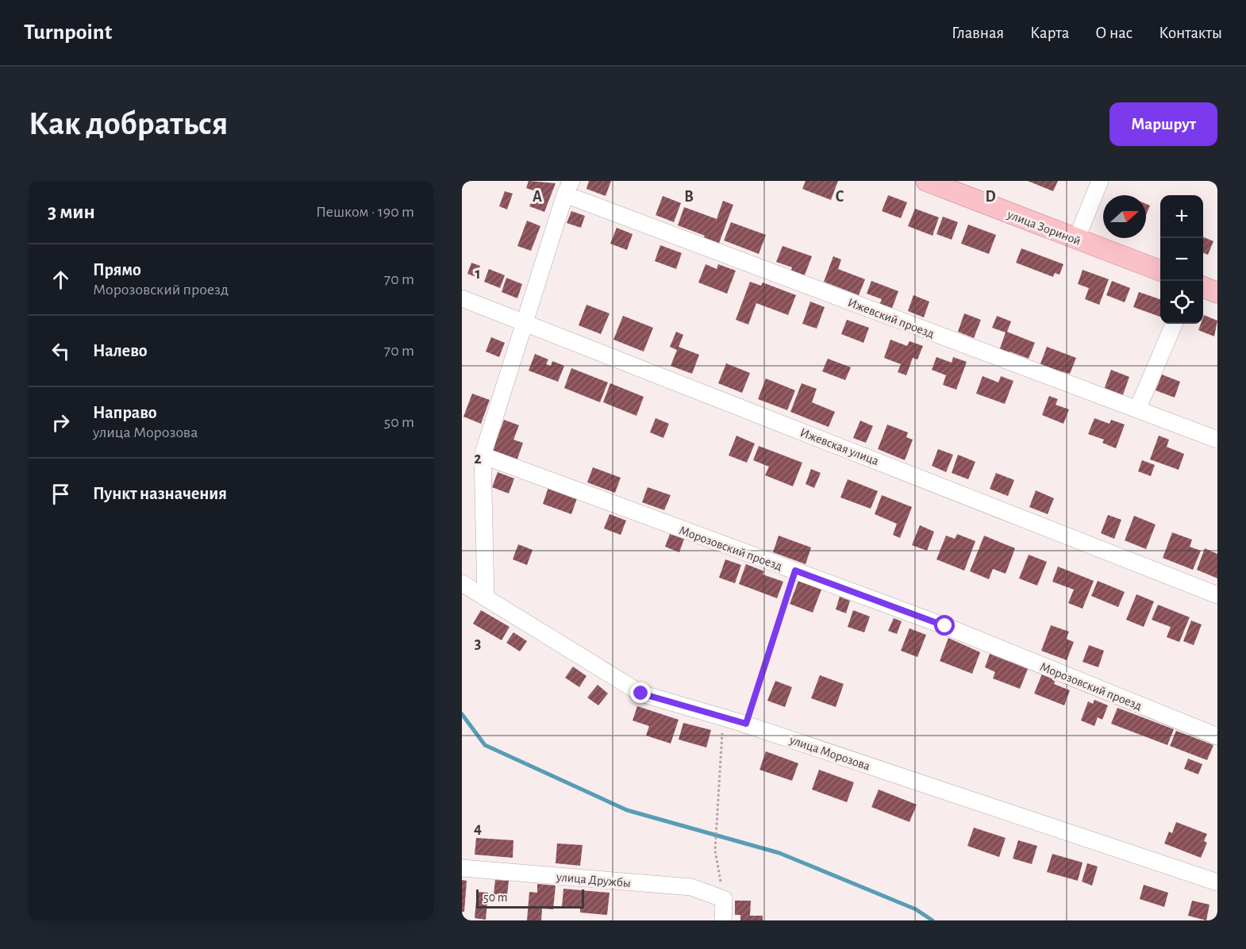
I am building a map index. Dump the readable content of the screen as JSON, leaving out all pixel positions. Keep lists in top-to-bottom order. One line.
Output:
{"streets":{"main road":["улица Зориной"],"street":["Ижевский проезд","Ижевская улица","Морозовский проезд","улица Морозова","улица Дружбы"]},"scale_bar":"50 m","north":"right","page":{"header":"Turnpoint","nav":["Главная","Карта","О нас","Контакты"],"buttons":"Маршрут","title":"Как добраться","heading":["3 мин","Пешком · 190 m"],"map_buttons":["+","−"],"list":[["Прямо","Морозовский проезд","70 m"],["Налево","70 m"],["Направо","улица Морозова","50 m"],"Пункт назначения"],"scale":"50 m"},"grid":{"columns":["A","B","C","D"],"rows":["1","2","3","4"]}}
